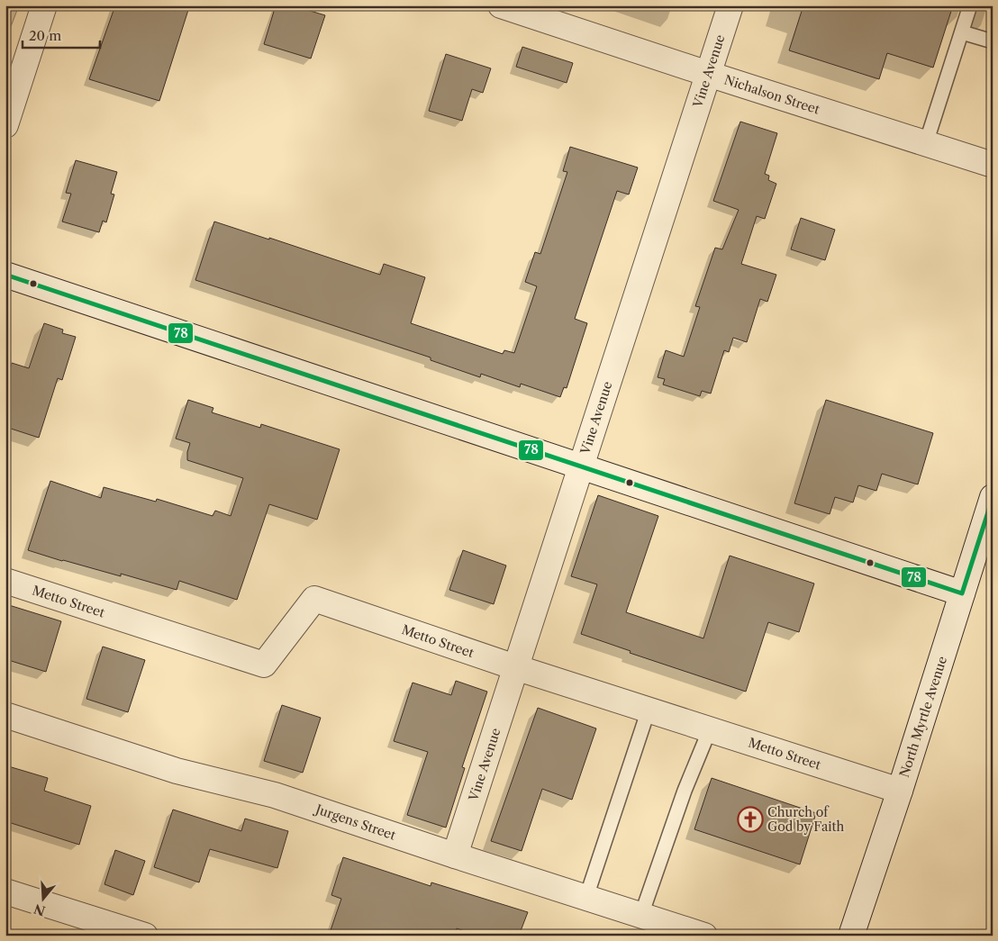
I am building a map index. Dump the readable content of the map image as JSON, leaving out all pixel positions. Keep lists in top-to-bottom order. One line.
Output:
{"streets":{"street":["Vine Avenue","Nichalson Street","Metto Street","North Myrtle Avenue","Jurgens Street"]},"crossings":[["Vine Avenue","Nichalson Street"],["Vine Avenue","Metto Street"],["Vine Avenue","Jurgens Street"],["Metto Street","North Myrtle Avenue"]],"places":{"church":["Church of God by Faith"]},"lines":["transit line 78"],"scale_bar":"20 m","north":"bottom"}
